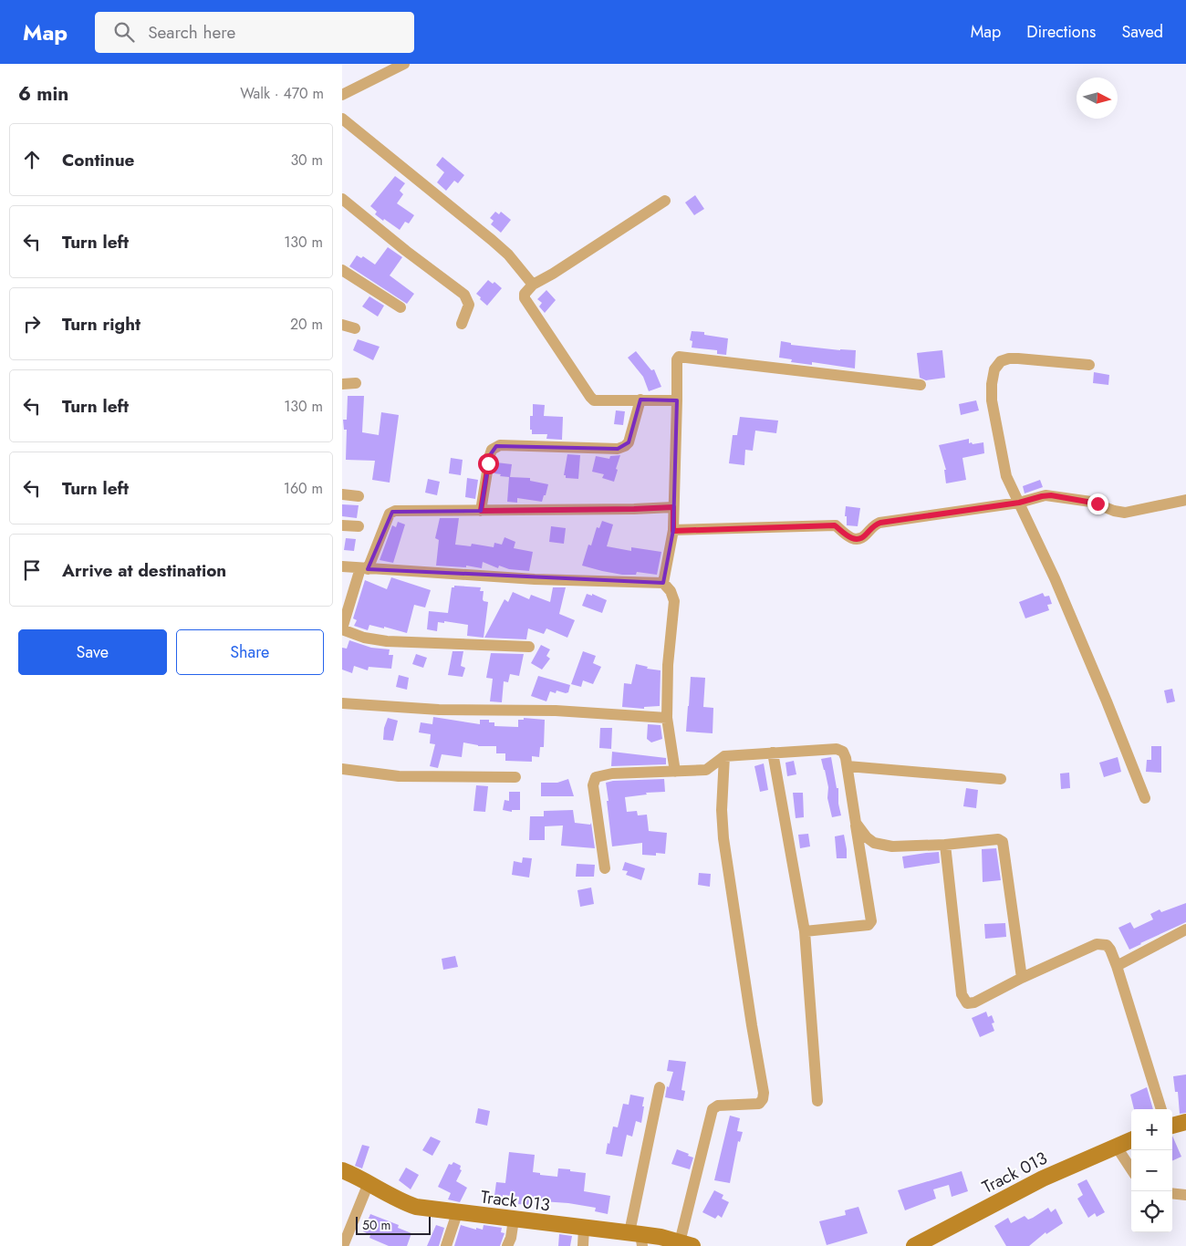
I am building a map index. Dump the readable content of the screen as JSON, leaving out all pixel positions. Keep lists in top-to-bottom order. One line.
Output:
{"streets":{"street":["Track 013"]},"scale_bar":"50 m","north":"right","page":{"header":"Map","search":"Search here","nav":["Map","Directions","Saved"],"heading":["6 min","Walk · 470 m"],"list":[["Continue","30 m"],["Turn left","130 m"],["Turn right","20 m"],["Turn left","130 m"],["Turn left","160 m"],"Arrive at destination"],"buttons":["Save","Share"],"map_buttons":["+","−"],"scale":"50 m"}}
